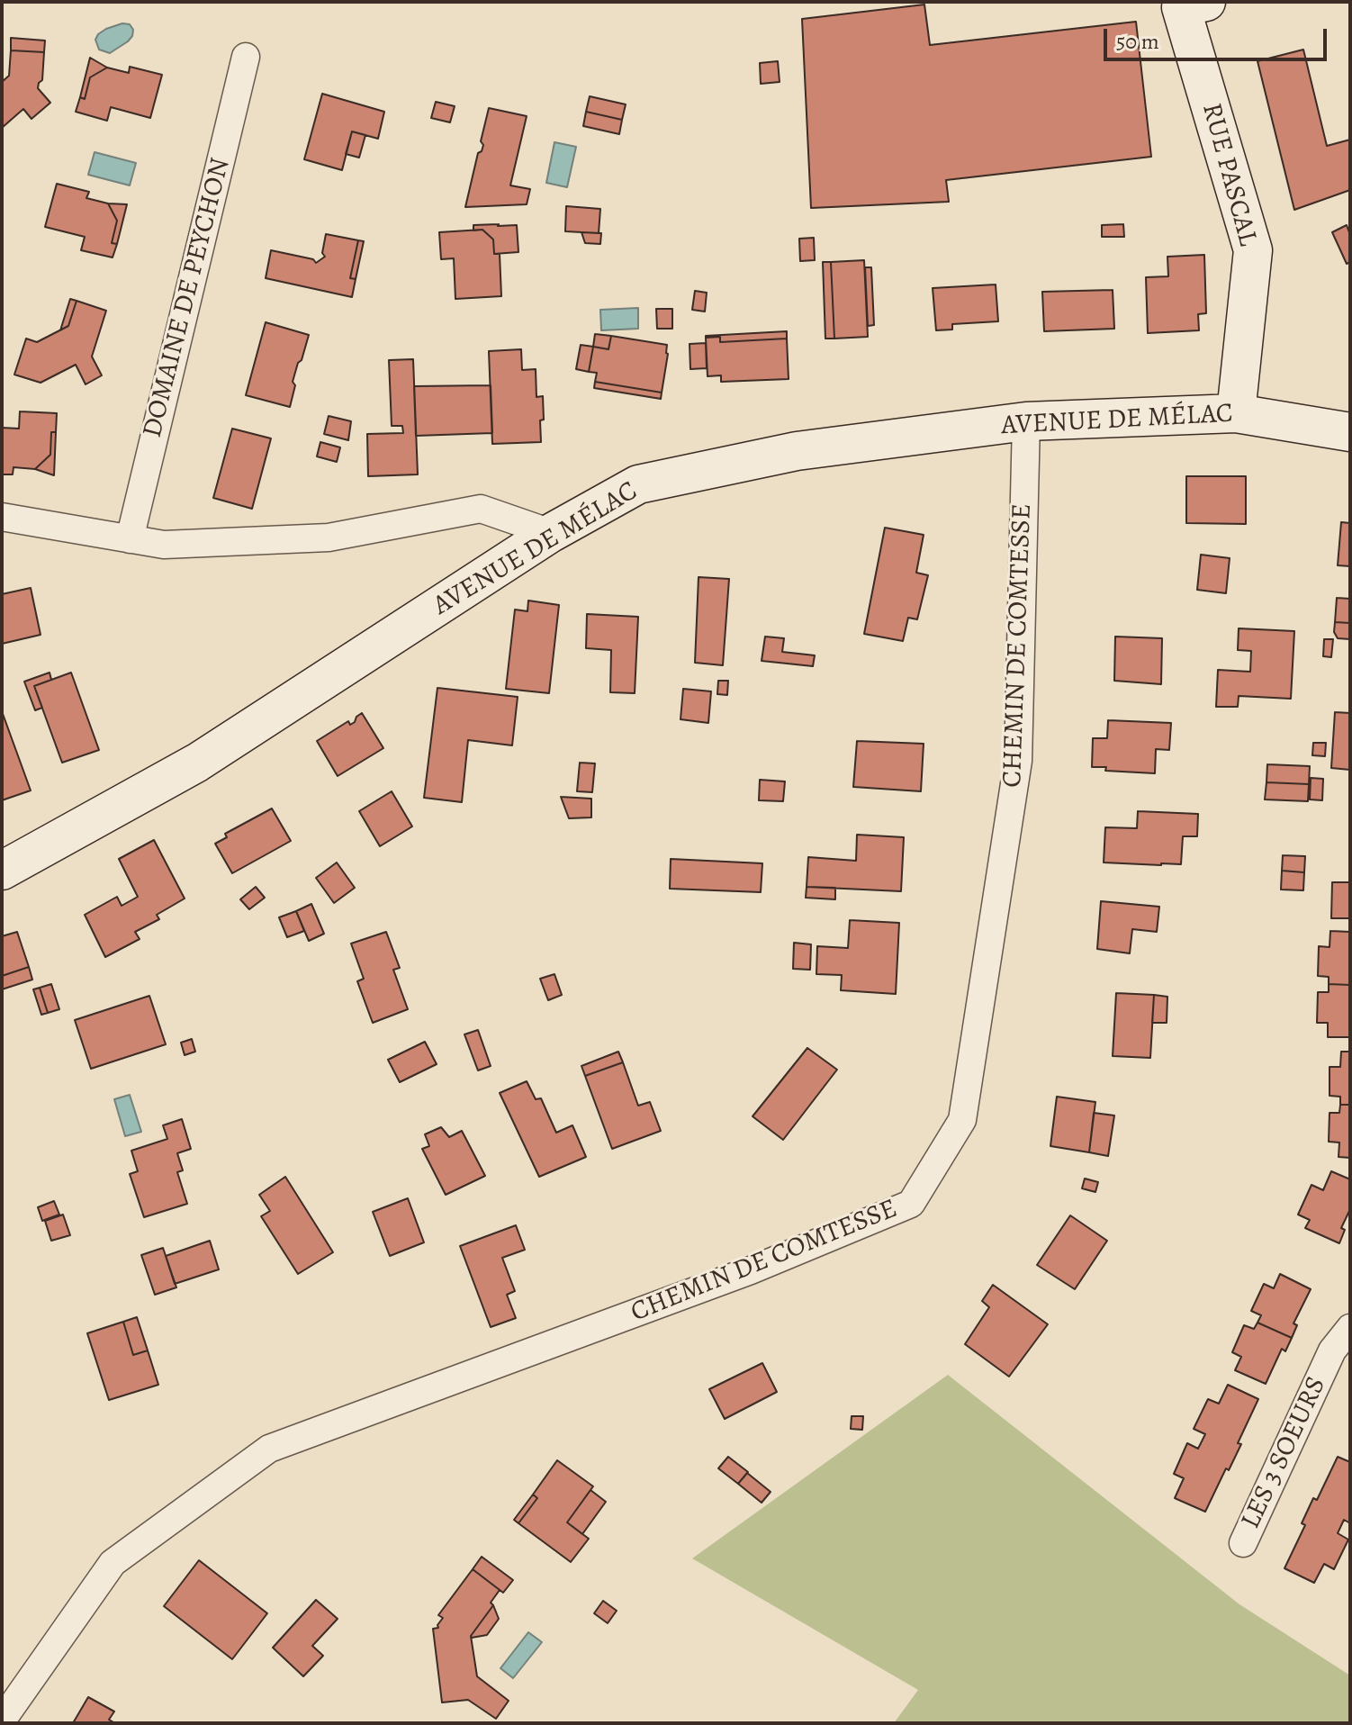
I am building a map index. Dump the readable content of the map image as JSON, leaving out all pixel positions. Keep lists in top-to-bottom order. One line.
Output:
{"streets":{"street":["RUE PASCAL","DOMAINE DE PEYCHON","AVENUE DE MÉLAC","CHEMIN DE COMTESSE","LES 3 SOEURS"]},"crossings":[["RUE PASCAL","AVENUE DE MÉLAC"],["AVENUE DE MÉLAC","CHEMIN DE COMTESSE"]],"scale_bar":"50 m"}
